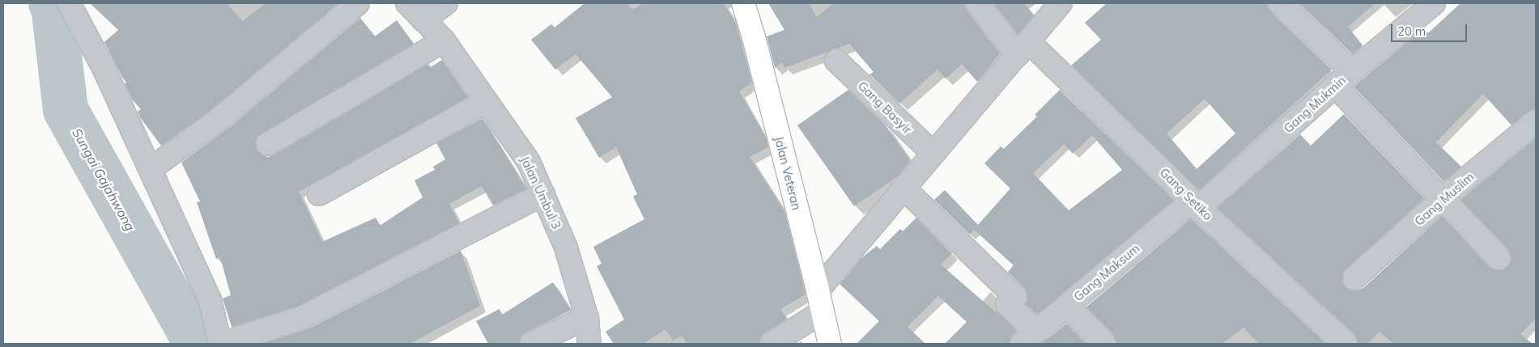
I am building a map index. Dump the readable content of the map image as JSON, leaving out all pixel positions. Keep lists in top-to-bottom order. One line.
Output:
{"streets":{"main road":["Jalan Veteran"],"street":["Gang Mukmin","Gang Basyir","Jalan Umbul 3","Gang Setiko","Gang Muslim","Gang Maksum"]},"crossings":[["Gang Mukmin","Gang Setiko"],["Gang Mukmin","Gang Maksum"],["Gang Setiko","Gang Maksum"]],"water":["Sungai Gajahwong"],"scale_bar":"20 m"}
